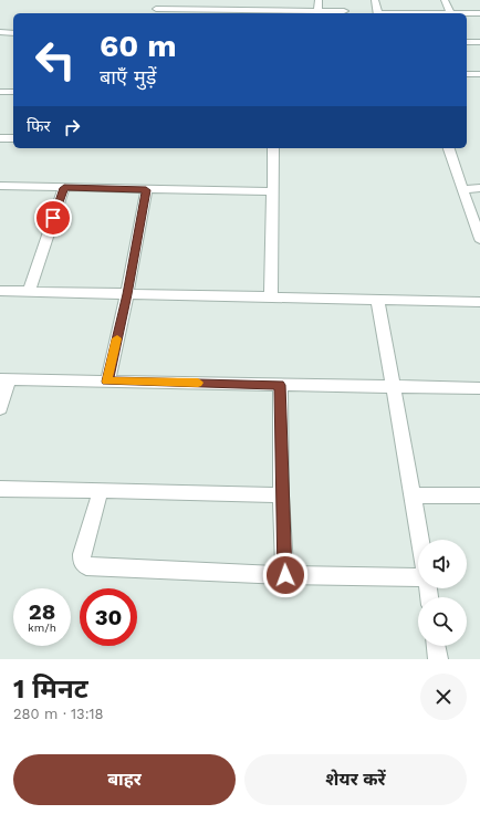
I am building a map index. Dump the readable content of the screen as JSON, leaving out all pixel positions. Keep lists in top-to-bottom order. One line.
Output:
{"page":{"turn":["60 m","बाएँ मुड़ें"],"then":"फिर","speed":"28 km/h","limit":"30","heading":["1 मिनट","280 m · 13:18"],"buttons":["बाहर","शेयर करें"]}}
